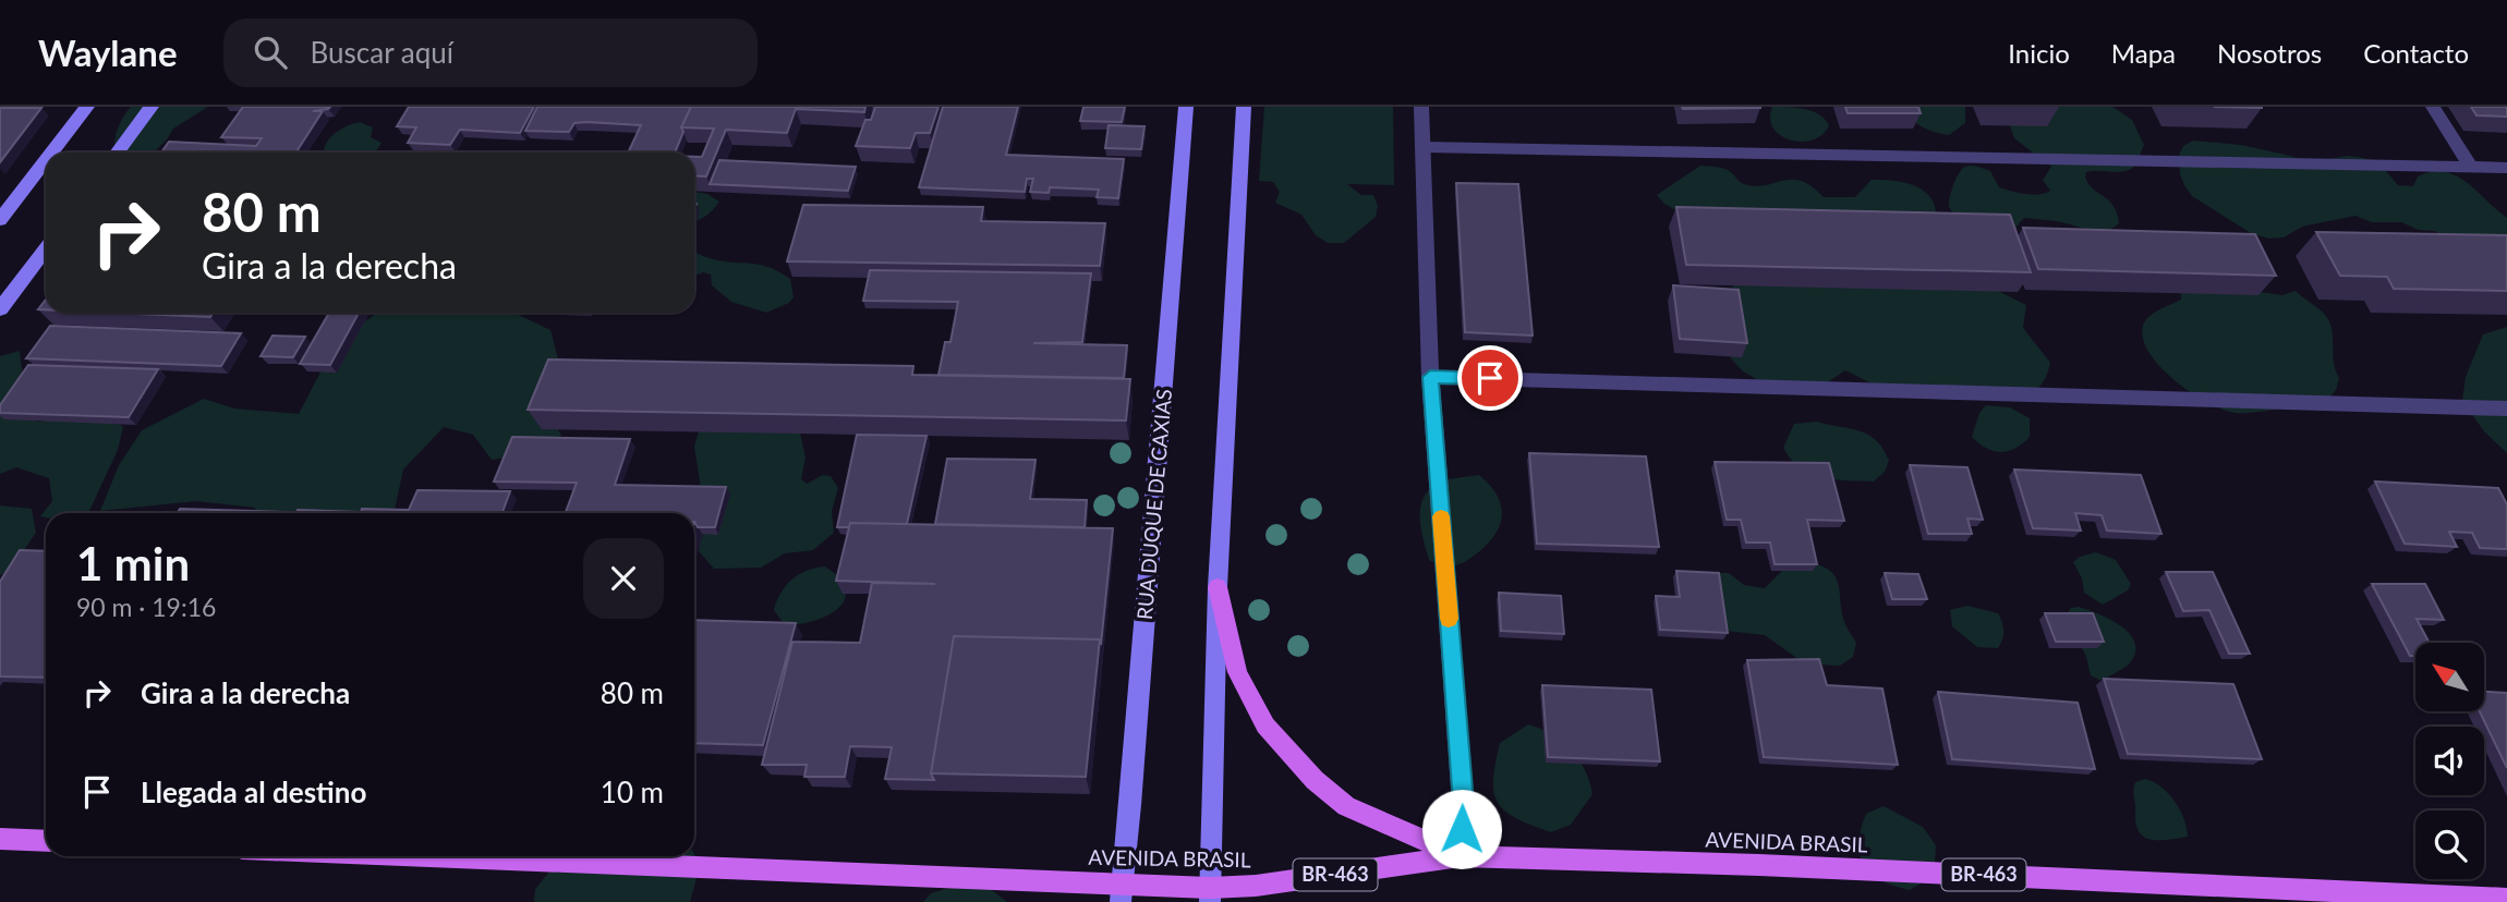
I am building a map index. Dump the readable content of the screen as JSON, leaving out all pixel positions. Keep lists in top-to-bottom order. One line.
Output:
{"streets":{"main road":["RUA DUQUE DE CAXIAS","AVENIDA BRASIL","BR-463"]},"crossings":[["RUA DUQUE DE CAXIAS","AVENIDA BRASIL"]],"north":"top left","page":{"header":"Waylane","search":"Buscar aquí","nav":["Inicio","Mapa","Nosotros","Contacto"],"turn":["80 m","Gira a la derecha"],"heading":["1 min","90 m · 19:16"],"list":[{"name":"Gira a la derecha","value":"80 m"},{"name":"Llegada al destino","value":"10 m"}]}}
